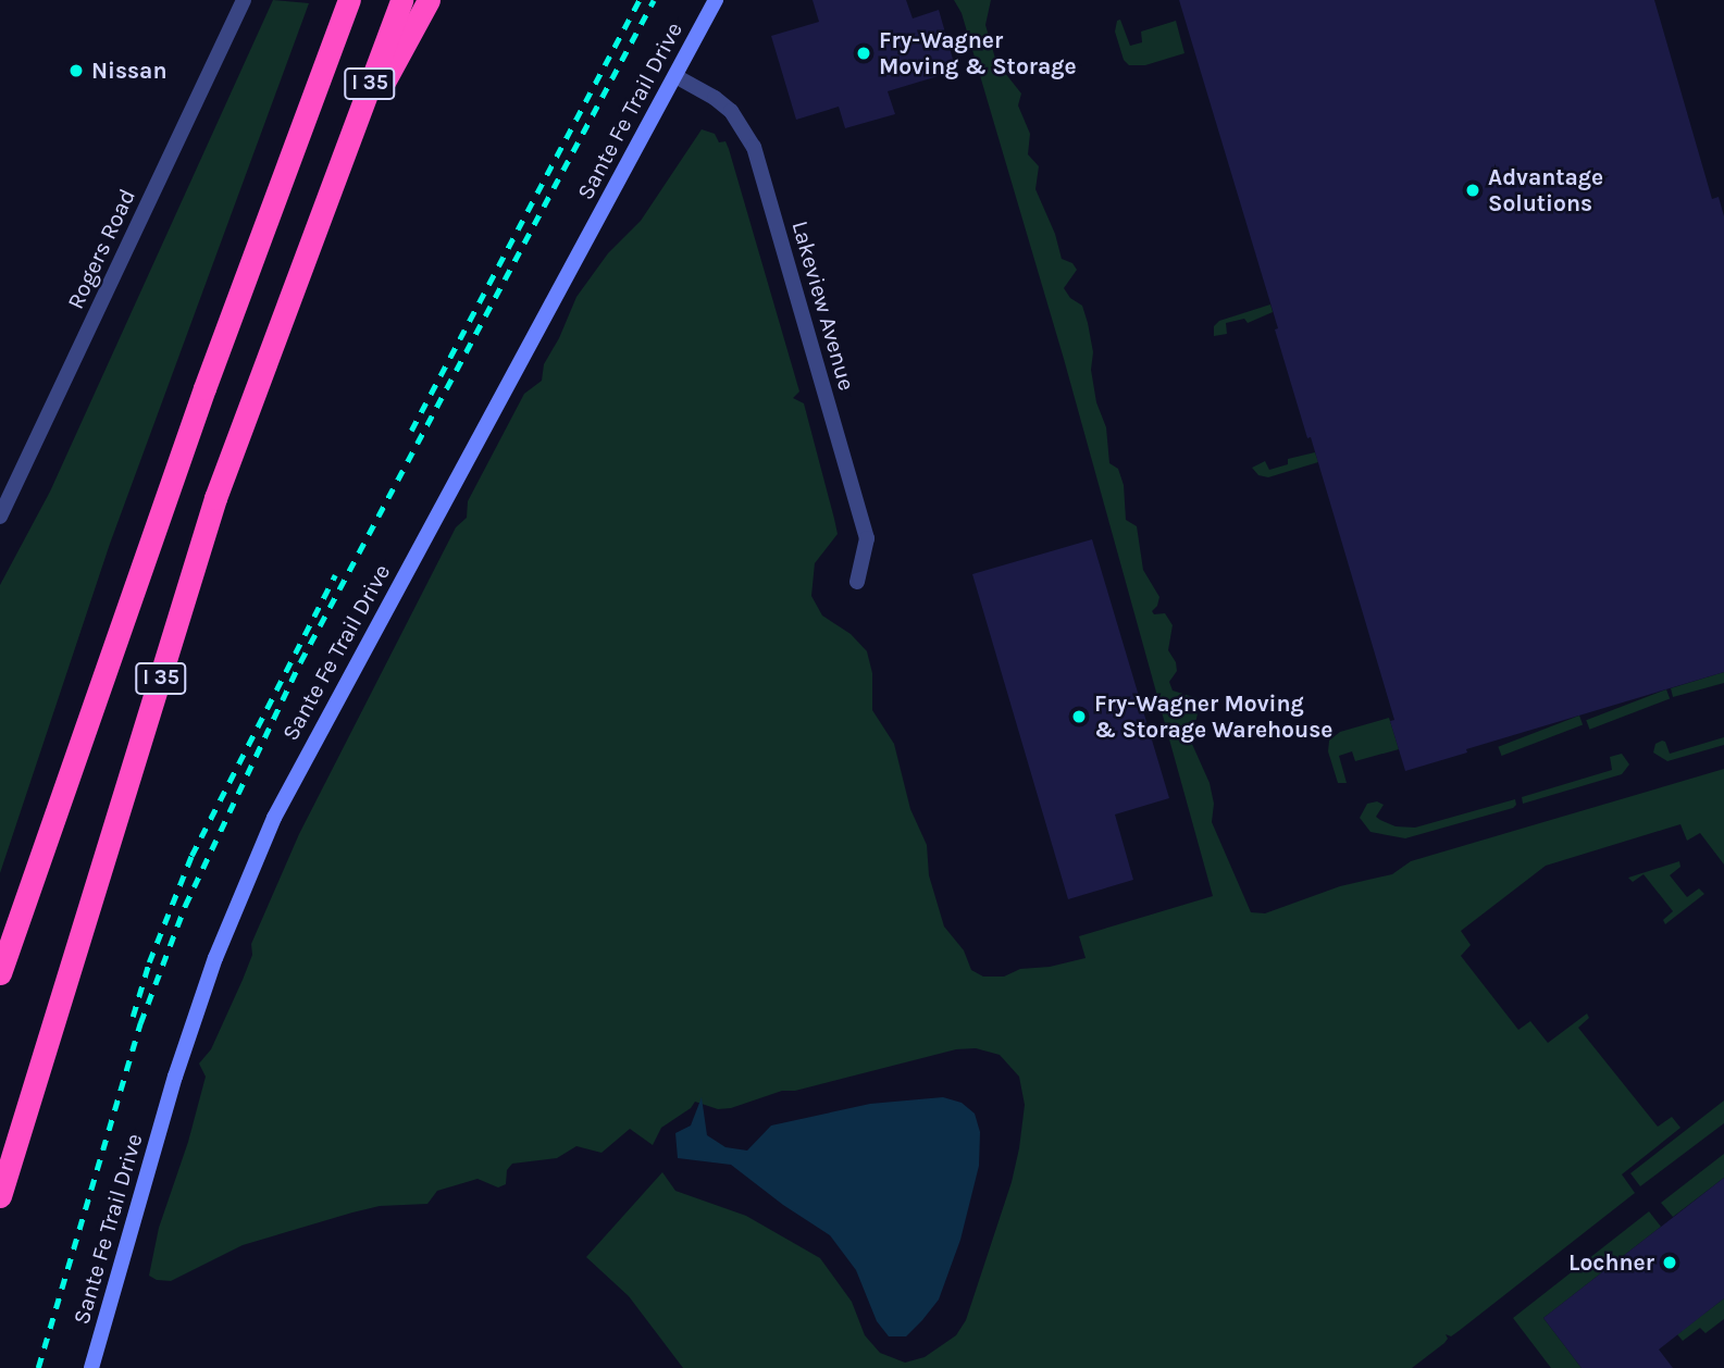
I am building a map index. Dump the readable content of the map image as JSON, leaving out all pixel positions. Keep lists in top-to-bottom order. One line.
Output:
{"streets":{"highway":["I 35"],"main road":["Sante Fe Trail Drive"],"street":["Rogers Road","Lakeview Avenue"]},"crossings":[["Sante Fe Trail Drive","Lakeview Avenue"]],"places":["Fry-Wagner Moving & Storage","Nissan","Advantage Solutions","Fry-Wagner Moving & Storage Warehouse","Lochner"]}
